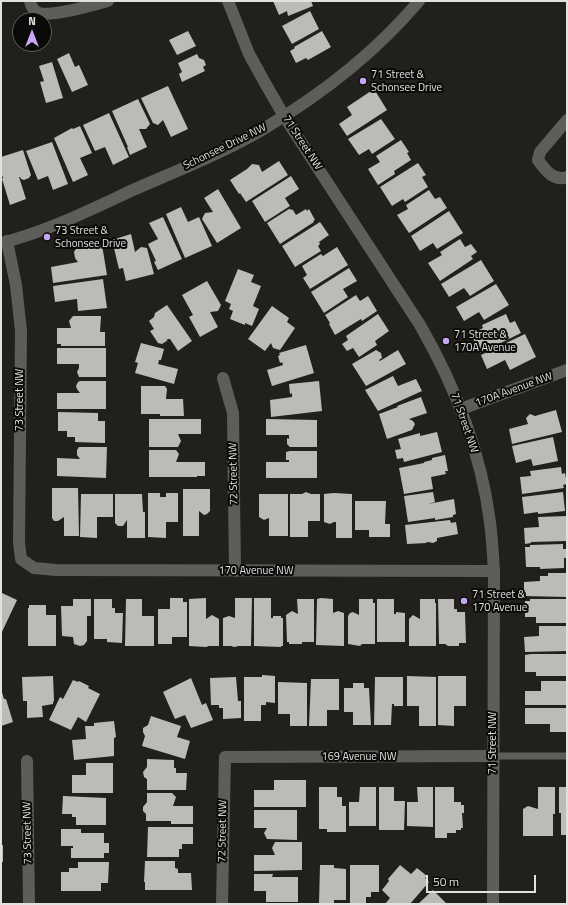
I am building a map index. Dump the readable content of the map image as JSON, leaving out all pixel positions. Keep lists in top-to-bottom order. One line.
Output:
{"streets":{"street":["71 Street NW","Schonsee Drive NW","170A Avenue NW","73 Street NW","72 Street NW","170 Avenue NW","169 Avenue NW"]},"crossings":[["71 Street NW","Schonsee Drive NW"],["71 Street NW","170A Avenue NW"],["71 Street NW","170 Avenue NW"],["71 Street NW","169 Avenue NW"],["Schonsee Drive NW","73 Street NW"],["73 Street NW","170 Avenue NW"],["72 Street NW","170 Avenue NW"],["72 Street NW","169 Avenue NW"]],"places":["71 Street & Schonsee Drive","73 Street & Schonsee Drive","71 Street & 170A Avenue","71 Street & 170 Avenue"],"scale_bar":"50 m","north":"top"}
